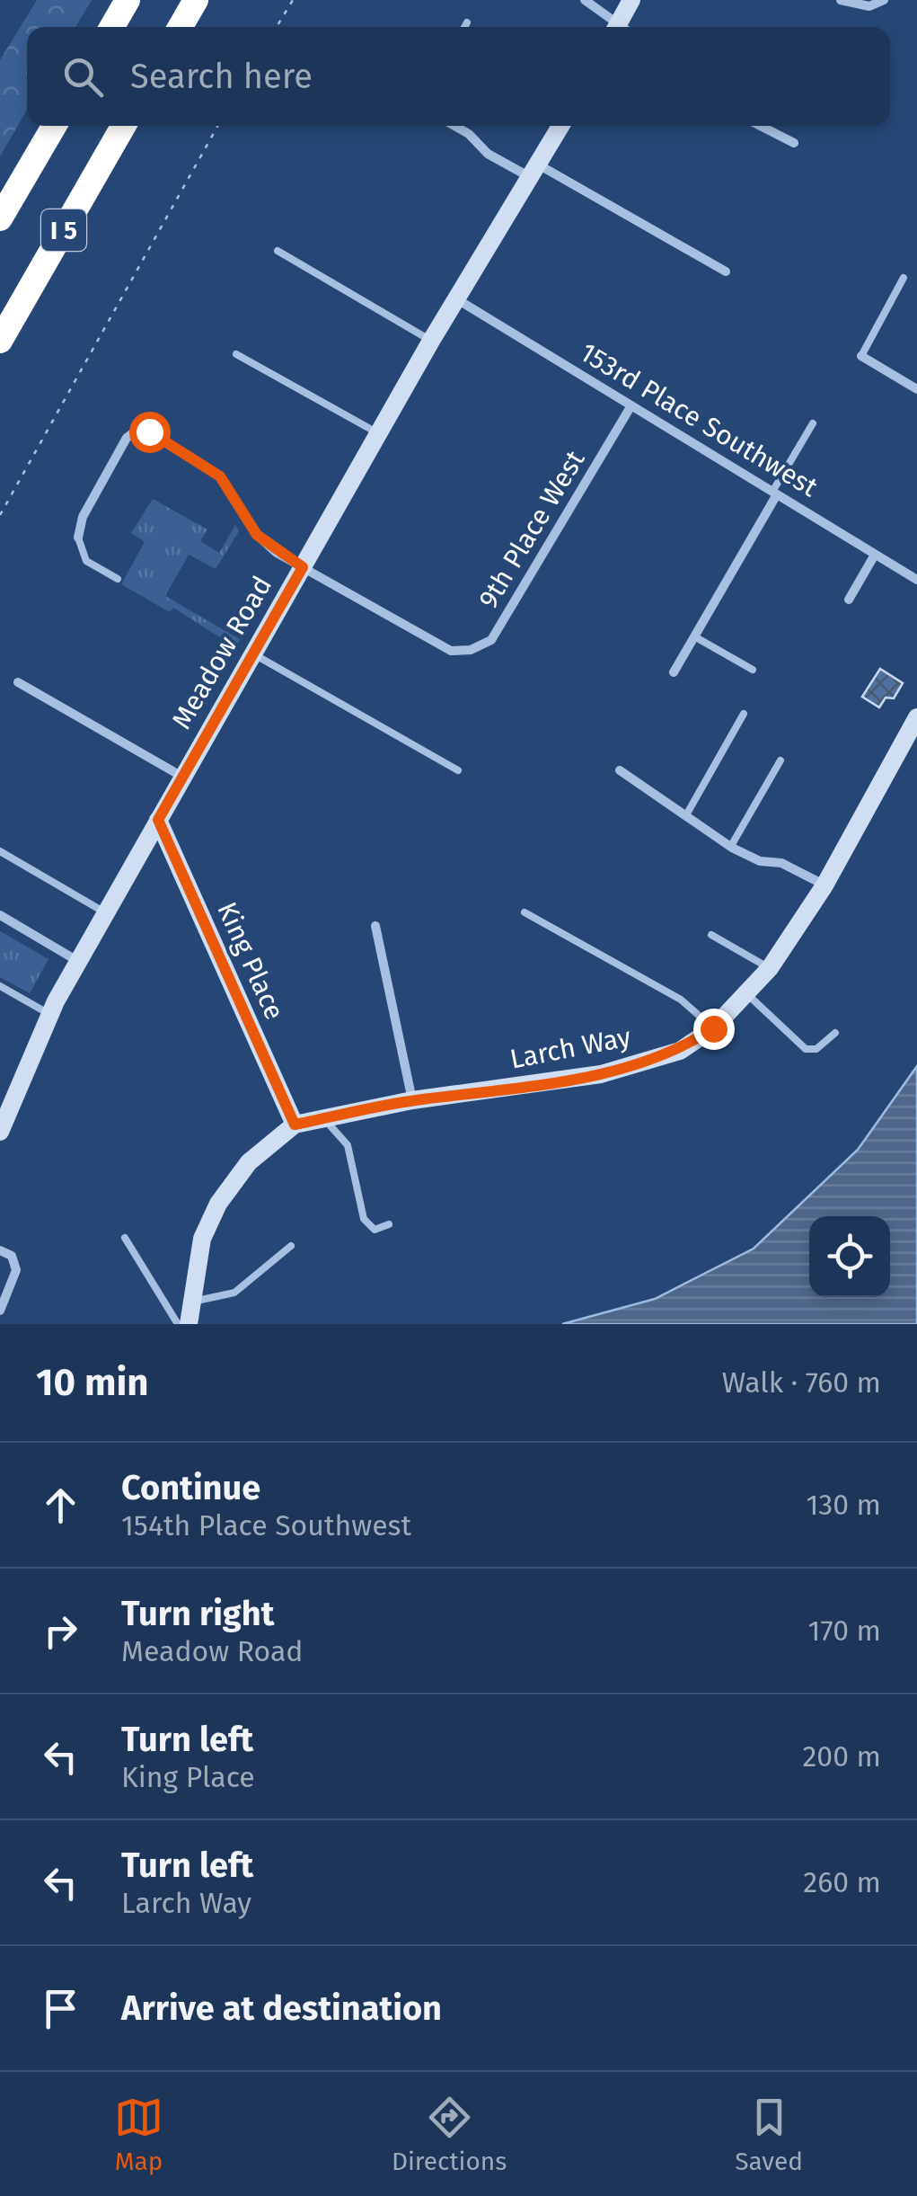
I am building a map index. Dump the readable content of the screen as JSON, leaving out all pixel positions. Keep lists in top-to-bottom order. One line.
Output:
{"streets":{"highway":["I 5"],"street":["153rd Place Southwest","9th Place West","Meadow Road","King Place","Larch Way"]},"crossings":[["153rd Place Southwest","9th Place West"],["153rd Place Southwest","Meadow Road"],["9th Place West","Meadow Road"],["Meadow Road","King Place"],["King Place","Larch Way"]],"page":{"search":"Search here","heading":["10 min","Walk · 760 m"],"list":[["Continue","154th Place Southwest","130 m"],["Turn right","Meadow Road","170 m"],["Turn left","King Place","200 m"],["Turn left","Larch Way","260 m"],"Arrive at destination"],"nav":["Map","Directions","Saved"]}}
